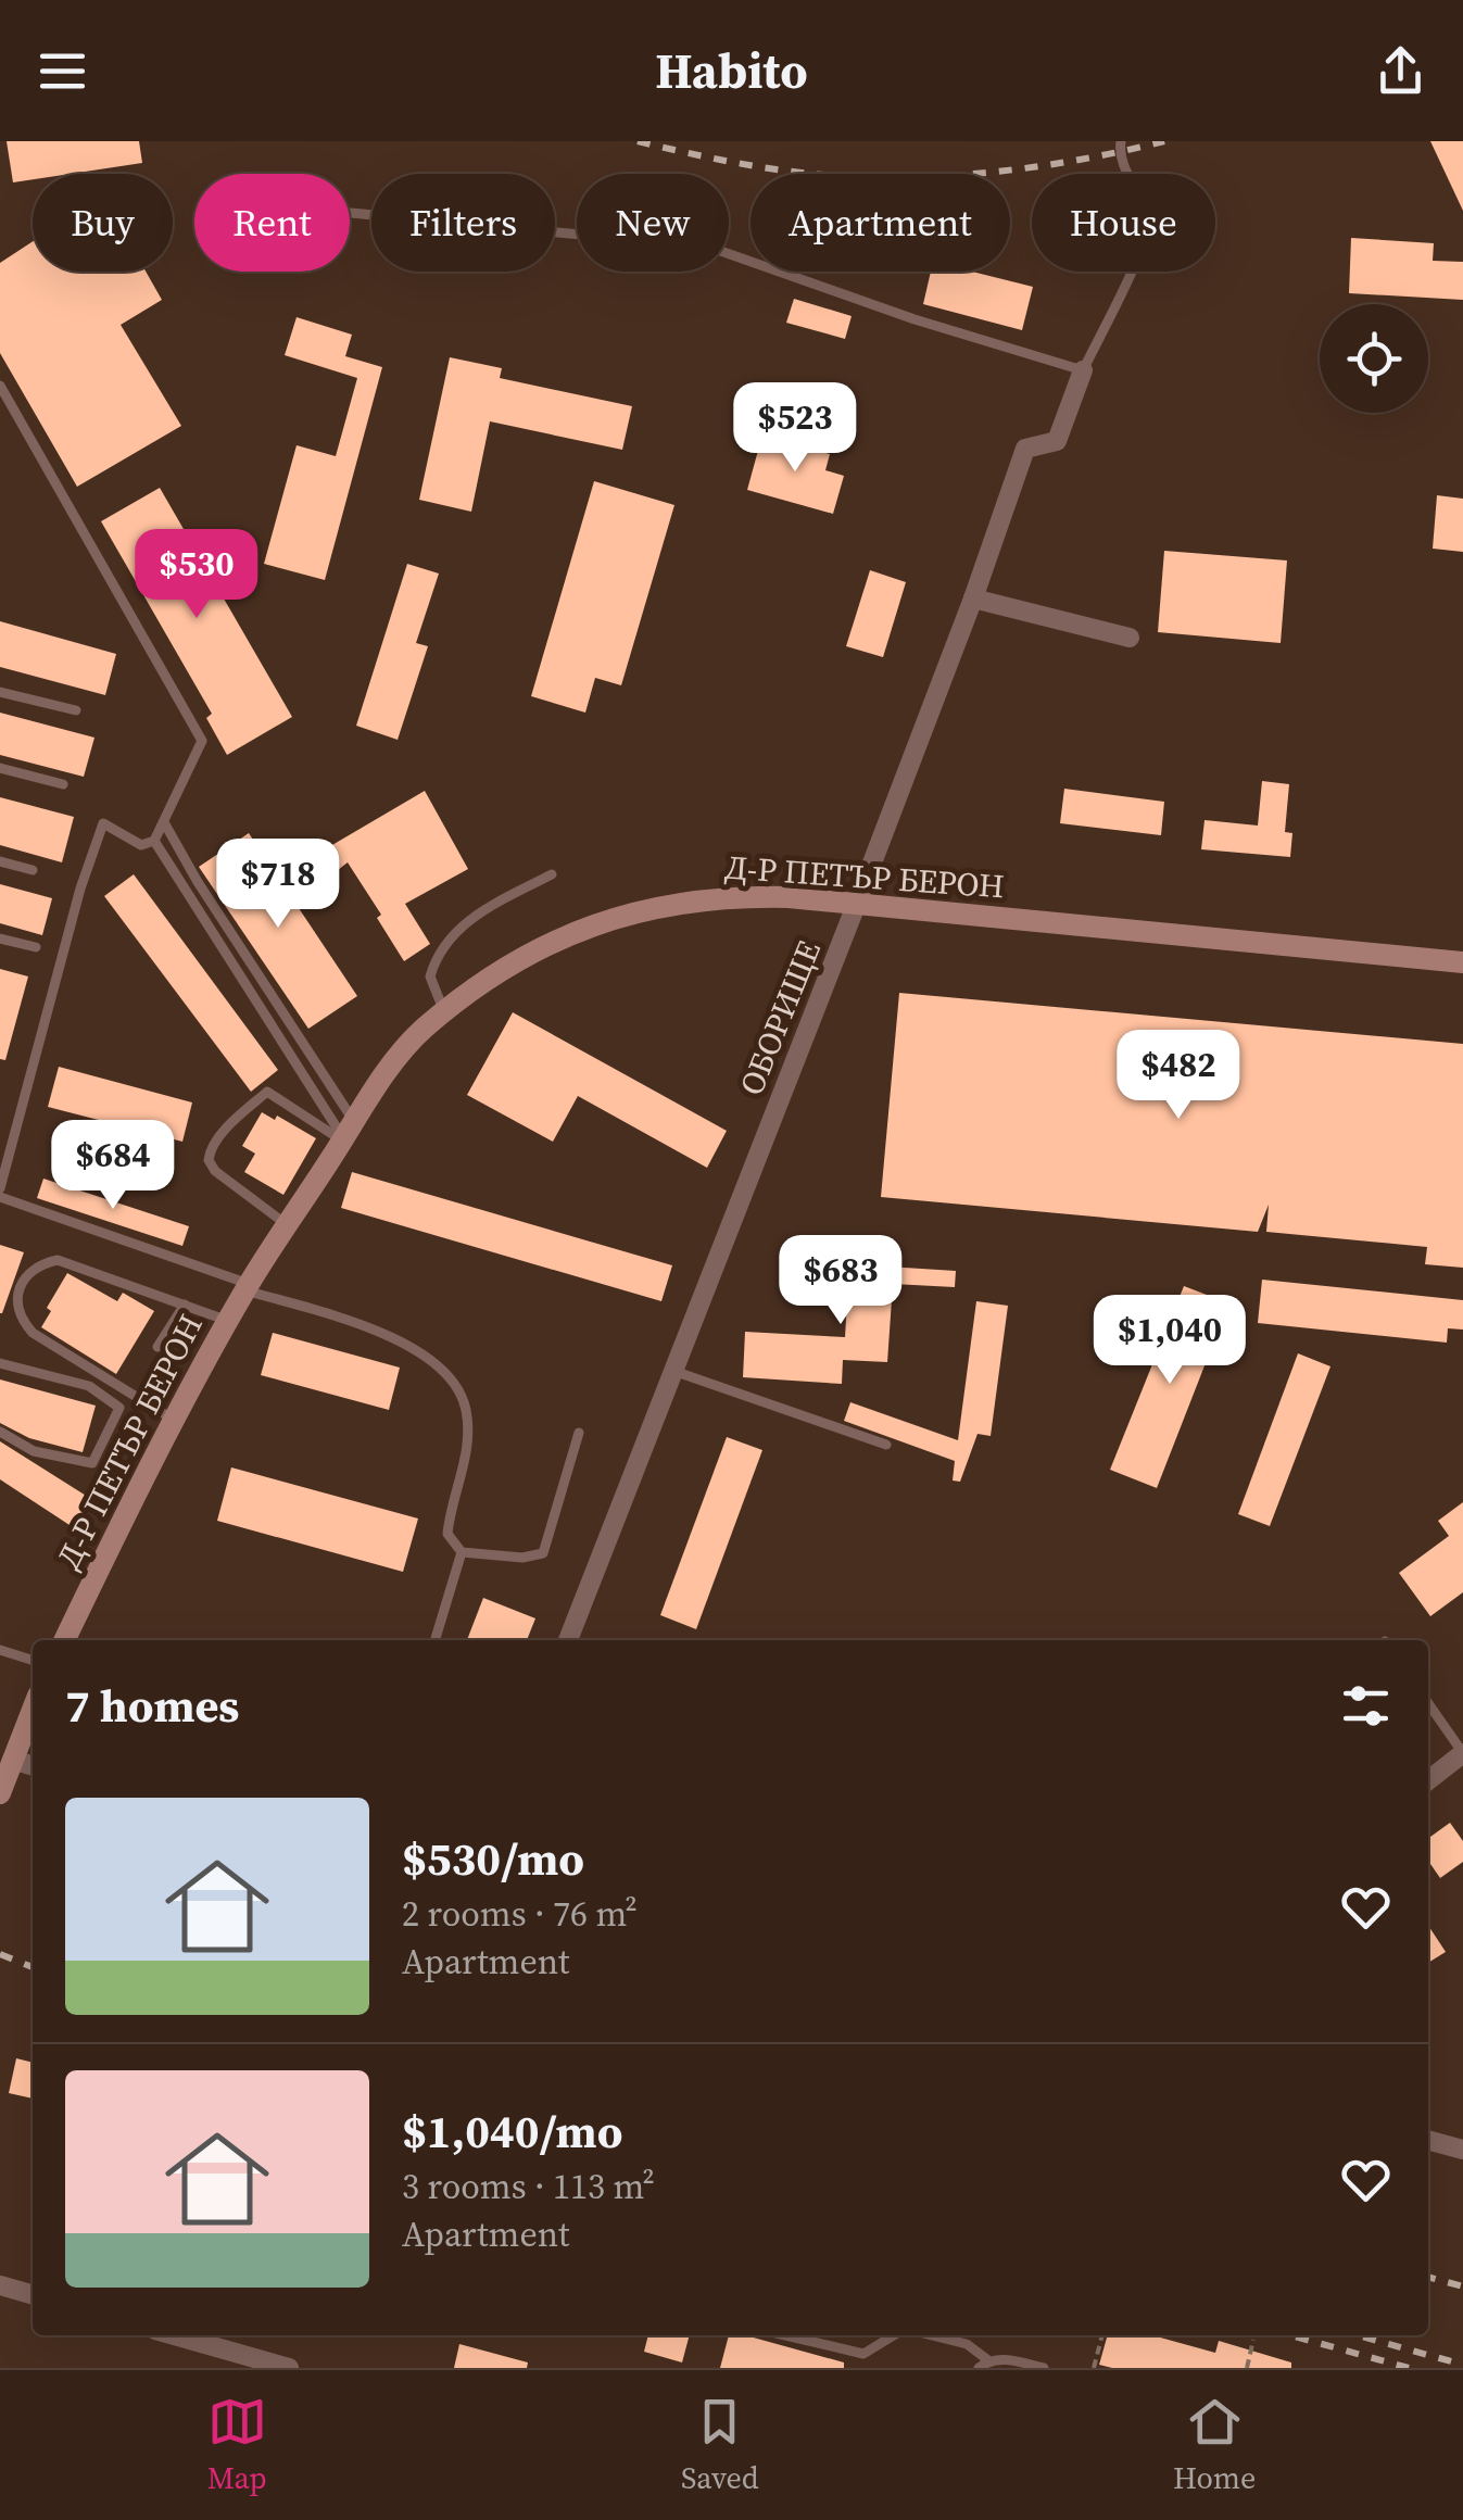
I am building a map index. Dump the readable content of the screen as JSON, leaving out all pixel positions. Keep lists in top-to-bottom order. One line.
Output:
{"streets":{"street":["Д-Р ПЕТЪР БЕРОН","ОБОРИЩЕ"]},"crossings":[["Д-Р ПЕТЪР БЕРОН","ОБОРИЩЕ"]],"page":{"header":"Habito","chip":["Buy","Rent","Filters","New","Apartment","House"],"price":["$523","$530","$718","$482","$684","$683","$1,040"],"heading":"7 homes","list":[{"name":"$530/mo","note":"2 rooms · 76 m² · Apartment"},{"name":"$1,040/mo","note":"3 rooms · 113 m² · Apartment"}],"tabs":["Map","Saved","Home"]}}
